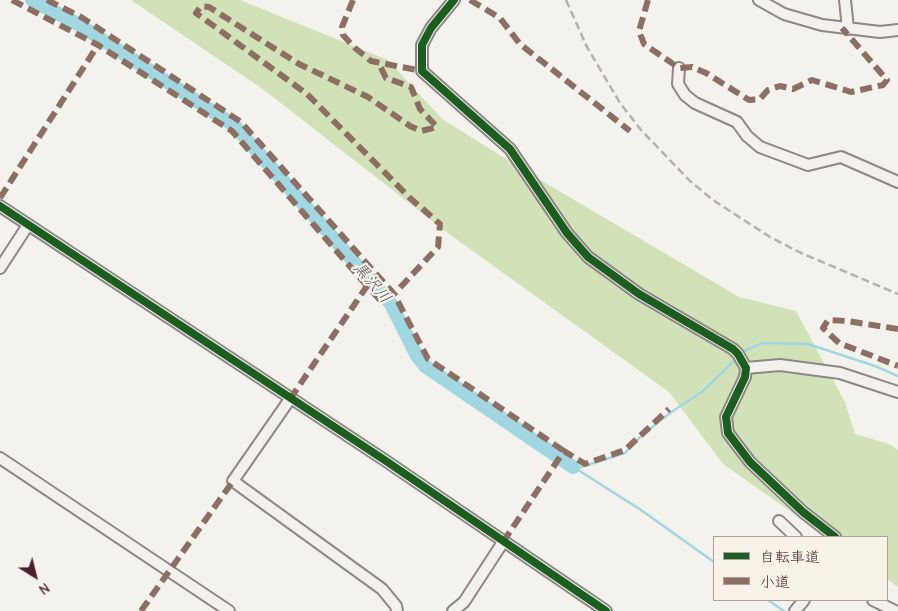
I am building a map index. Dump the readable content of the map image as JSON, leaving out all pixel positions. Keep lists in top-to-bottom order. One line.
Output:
{"water":["黒沢川"],"legend":["自転車道","小道"],"north":"bottom right"}
